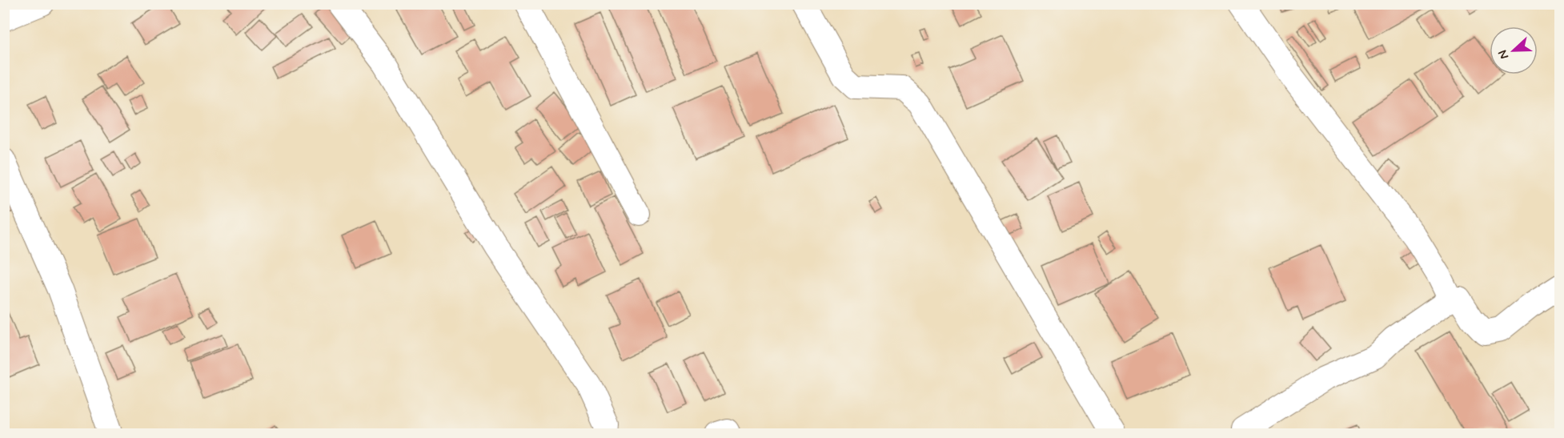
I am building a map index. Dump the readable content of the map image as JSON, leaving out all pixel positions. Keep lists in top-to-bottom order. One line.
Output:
{"north":"left"}
